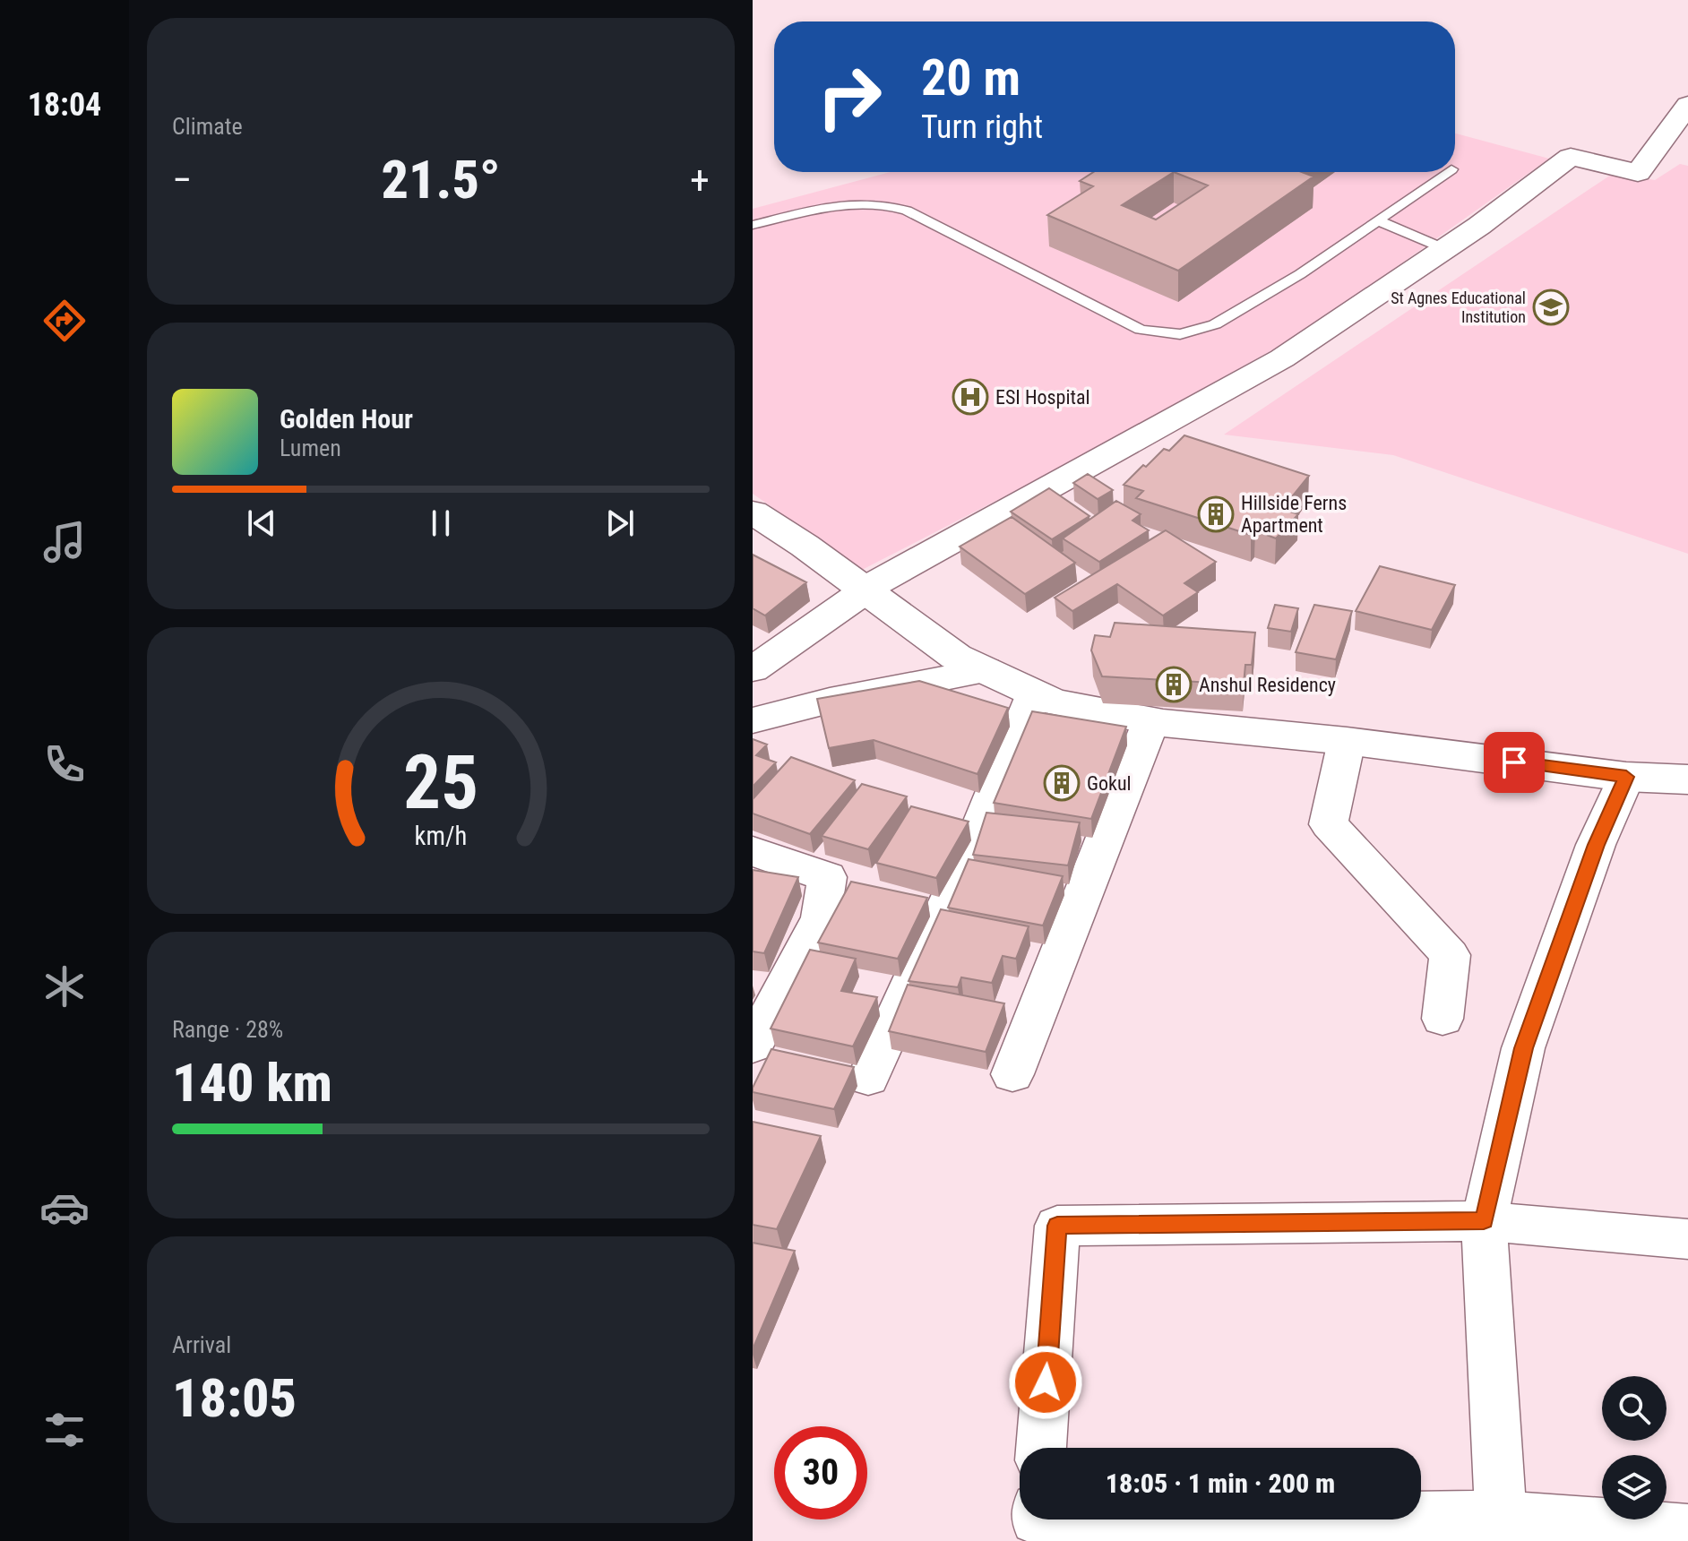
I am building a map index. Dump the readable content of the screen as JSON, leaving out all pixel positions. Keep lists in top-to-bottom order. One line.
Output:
{"places":{"school or university":["St Agnes Educational Institution"],"hospital":["ESI Hospital"],"building":["Hillside Ferns Apartment","Anshul Residency","Gokul"]},"page":{"tabs":"18:04","tile":["Climate",["Range · 28%","140 km"],["Arrival","18:05"]],"turn":["20 m","Turn right"],"heat":["−","21.5°","+"],"song":["Golden Hour","Lumen"],"limit":"30","trip":"18:05 · 1 min · 200 m","gauge":["25","km/h"]}}
